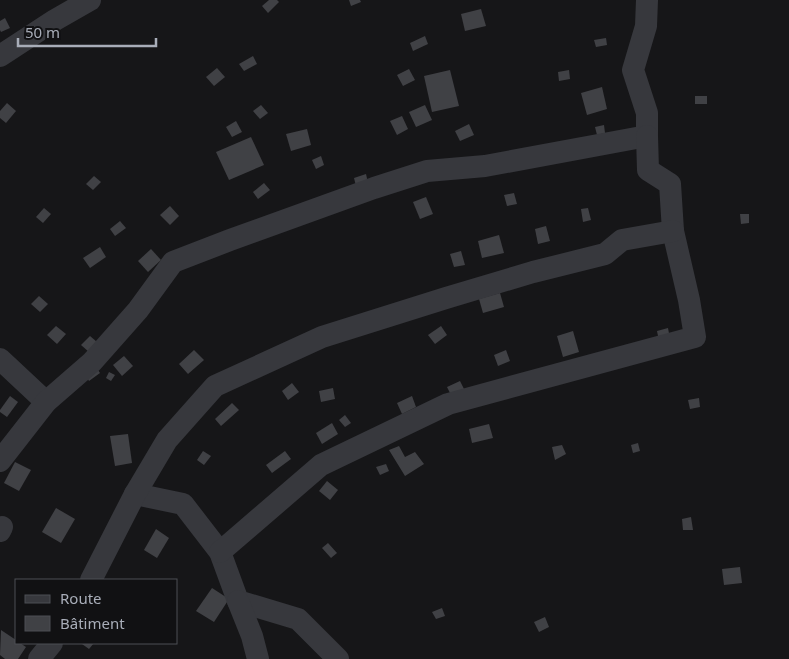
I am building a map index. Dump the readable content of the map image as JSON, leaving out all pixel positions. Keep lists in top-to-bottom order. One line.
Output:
{"legend":["Route","Bâtiment"],"scale_bar":"50 m"}
